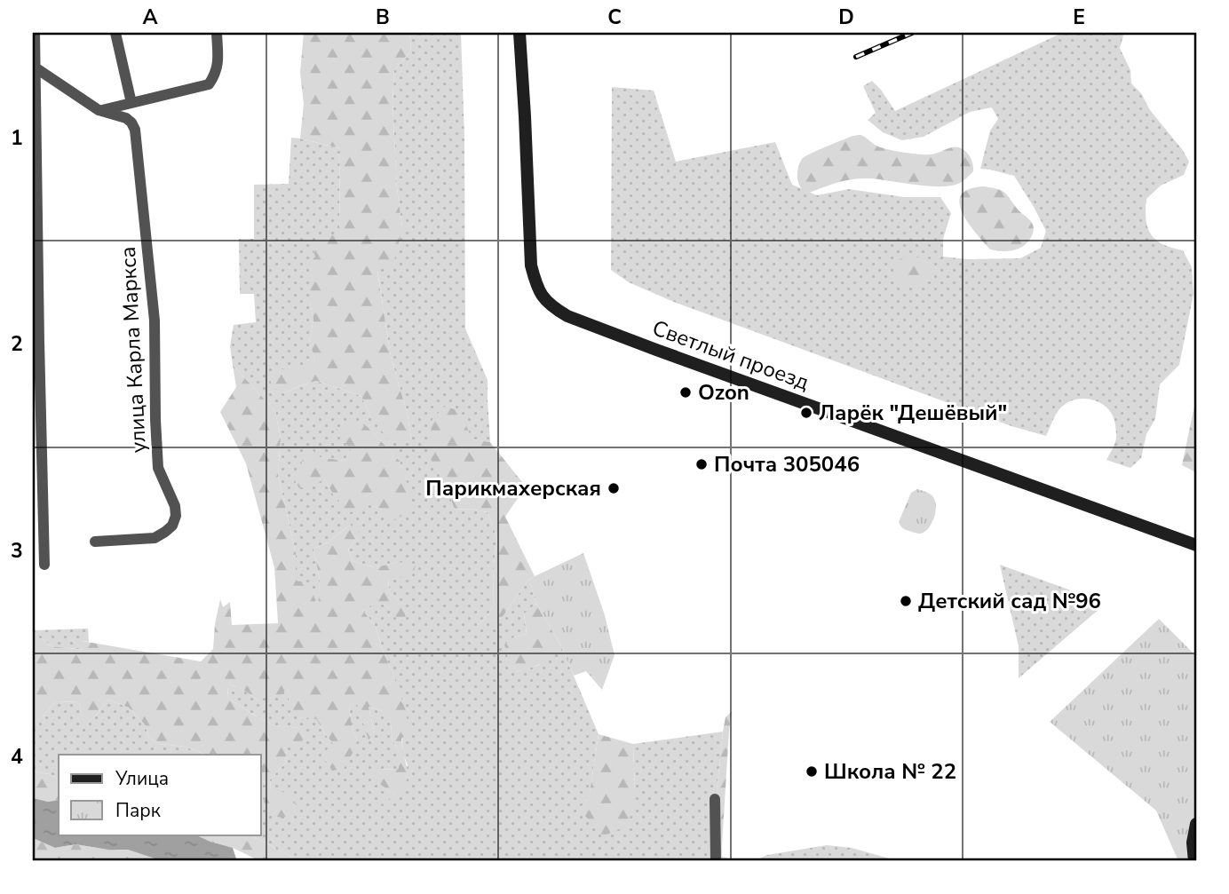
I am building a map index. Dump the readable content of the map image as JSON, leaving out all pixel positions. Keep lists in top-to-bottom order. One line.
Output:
{"streets":{"street":["улица Карла Маркса","Светлый проезд"]},"places":["Ozon","Ларёк \"Дешёвый\"","Почта 305046","Парикмахерская","Детский сад №96","Школа № 22"],"legend":["Улица","Парк"],"grid":{"columns":["A","B","C","D","E"],"rows":["1","2","3","4"]}}
